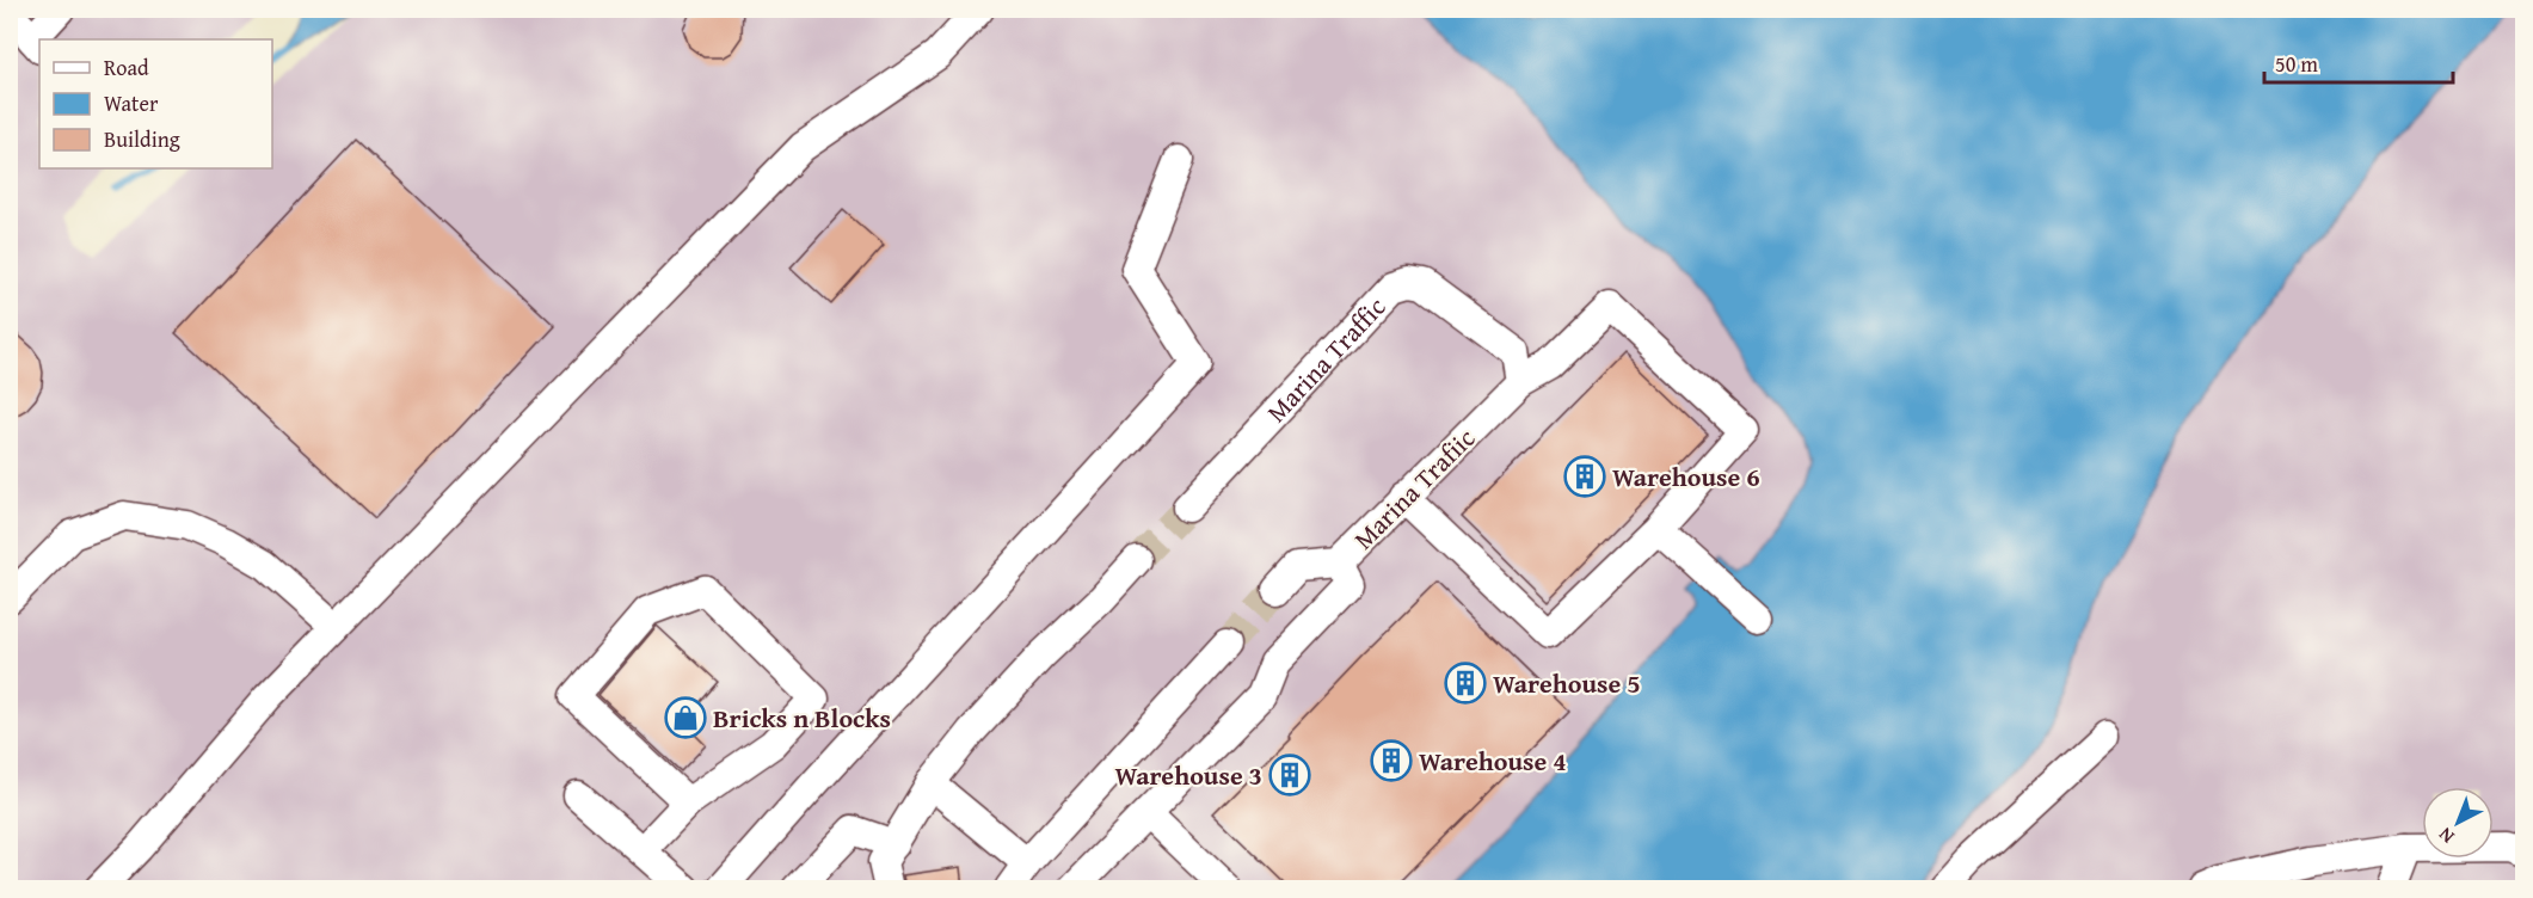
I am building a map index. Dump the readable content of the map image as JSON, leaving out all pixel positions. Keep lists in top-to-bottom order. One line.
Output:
{"streets":{"lane":["Marina Traffic","Marina Trafiic"]},"crossings":[["Marina Traffic","Marina Trafiic"]],"places":{"building":["Warehouse 6","Warehouse 5","Warehouse 4","Warehouse 3"],"shop":["Bricks n Blocks"]},"legend":["Road","Water","Building"],"scale_bar":"50 m","north":"bottom left"}
